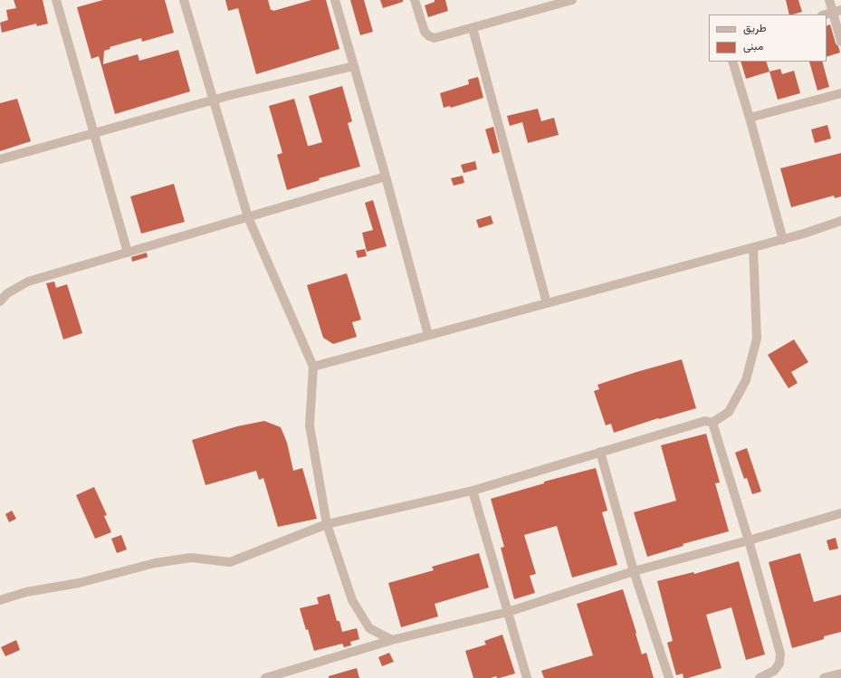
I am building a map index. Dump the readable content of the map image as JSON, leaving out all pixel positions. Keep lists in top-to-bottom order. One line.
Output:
{"legend":["طريق","مبنى"]}
